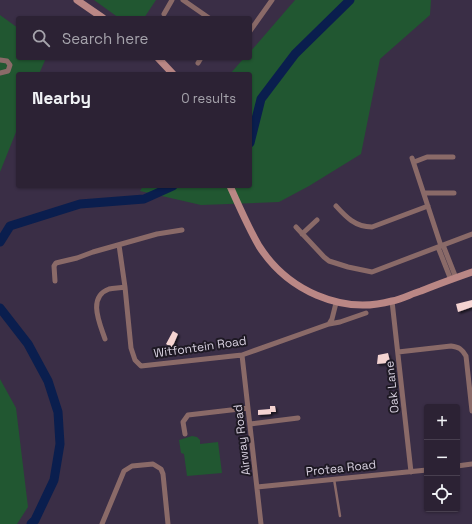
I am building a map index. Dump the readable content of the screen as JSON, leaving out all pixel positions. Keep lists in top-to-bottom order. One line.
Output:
{"streets":{"street":["Witfontein Road","Oak Lane","Airway Road","Protea Road"]},"crossings":[["Witfontein Road","Airway Road"],["Oak Lane","Protea Road"],["Airway Road","Protea Road"]],"page":{"search":"Search here","heading":["Nearby","0 results"],"map_buttons":["+","−"]}}
